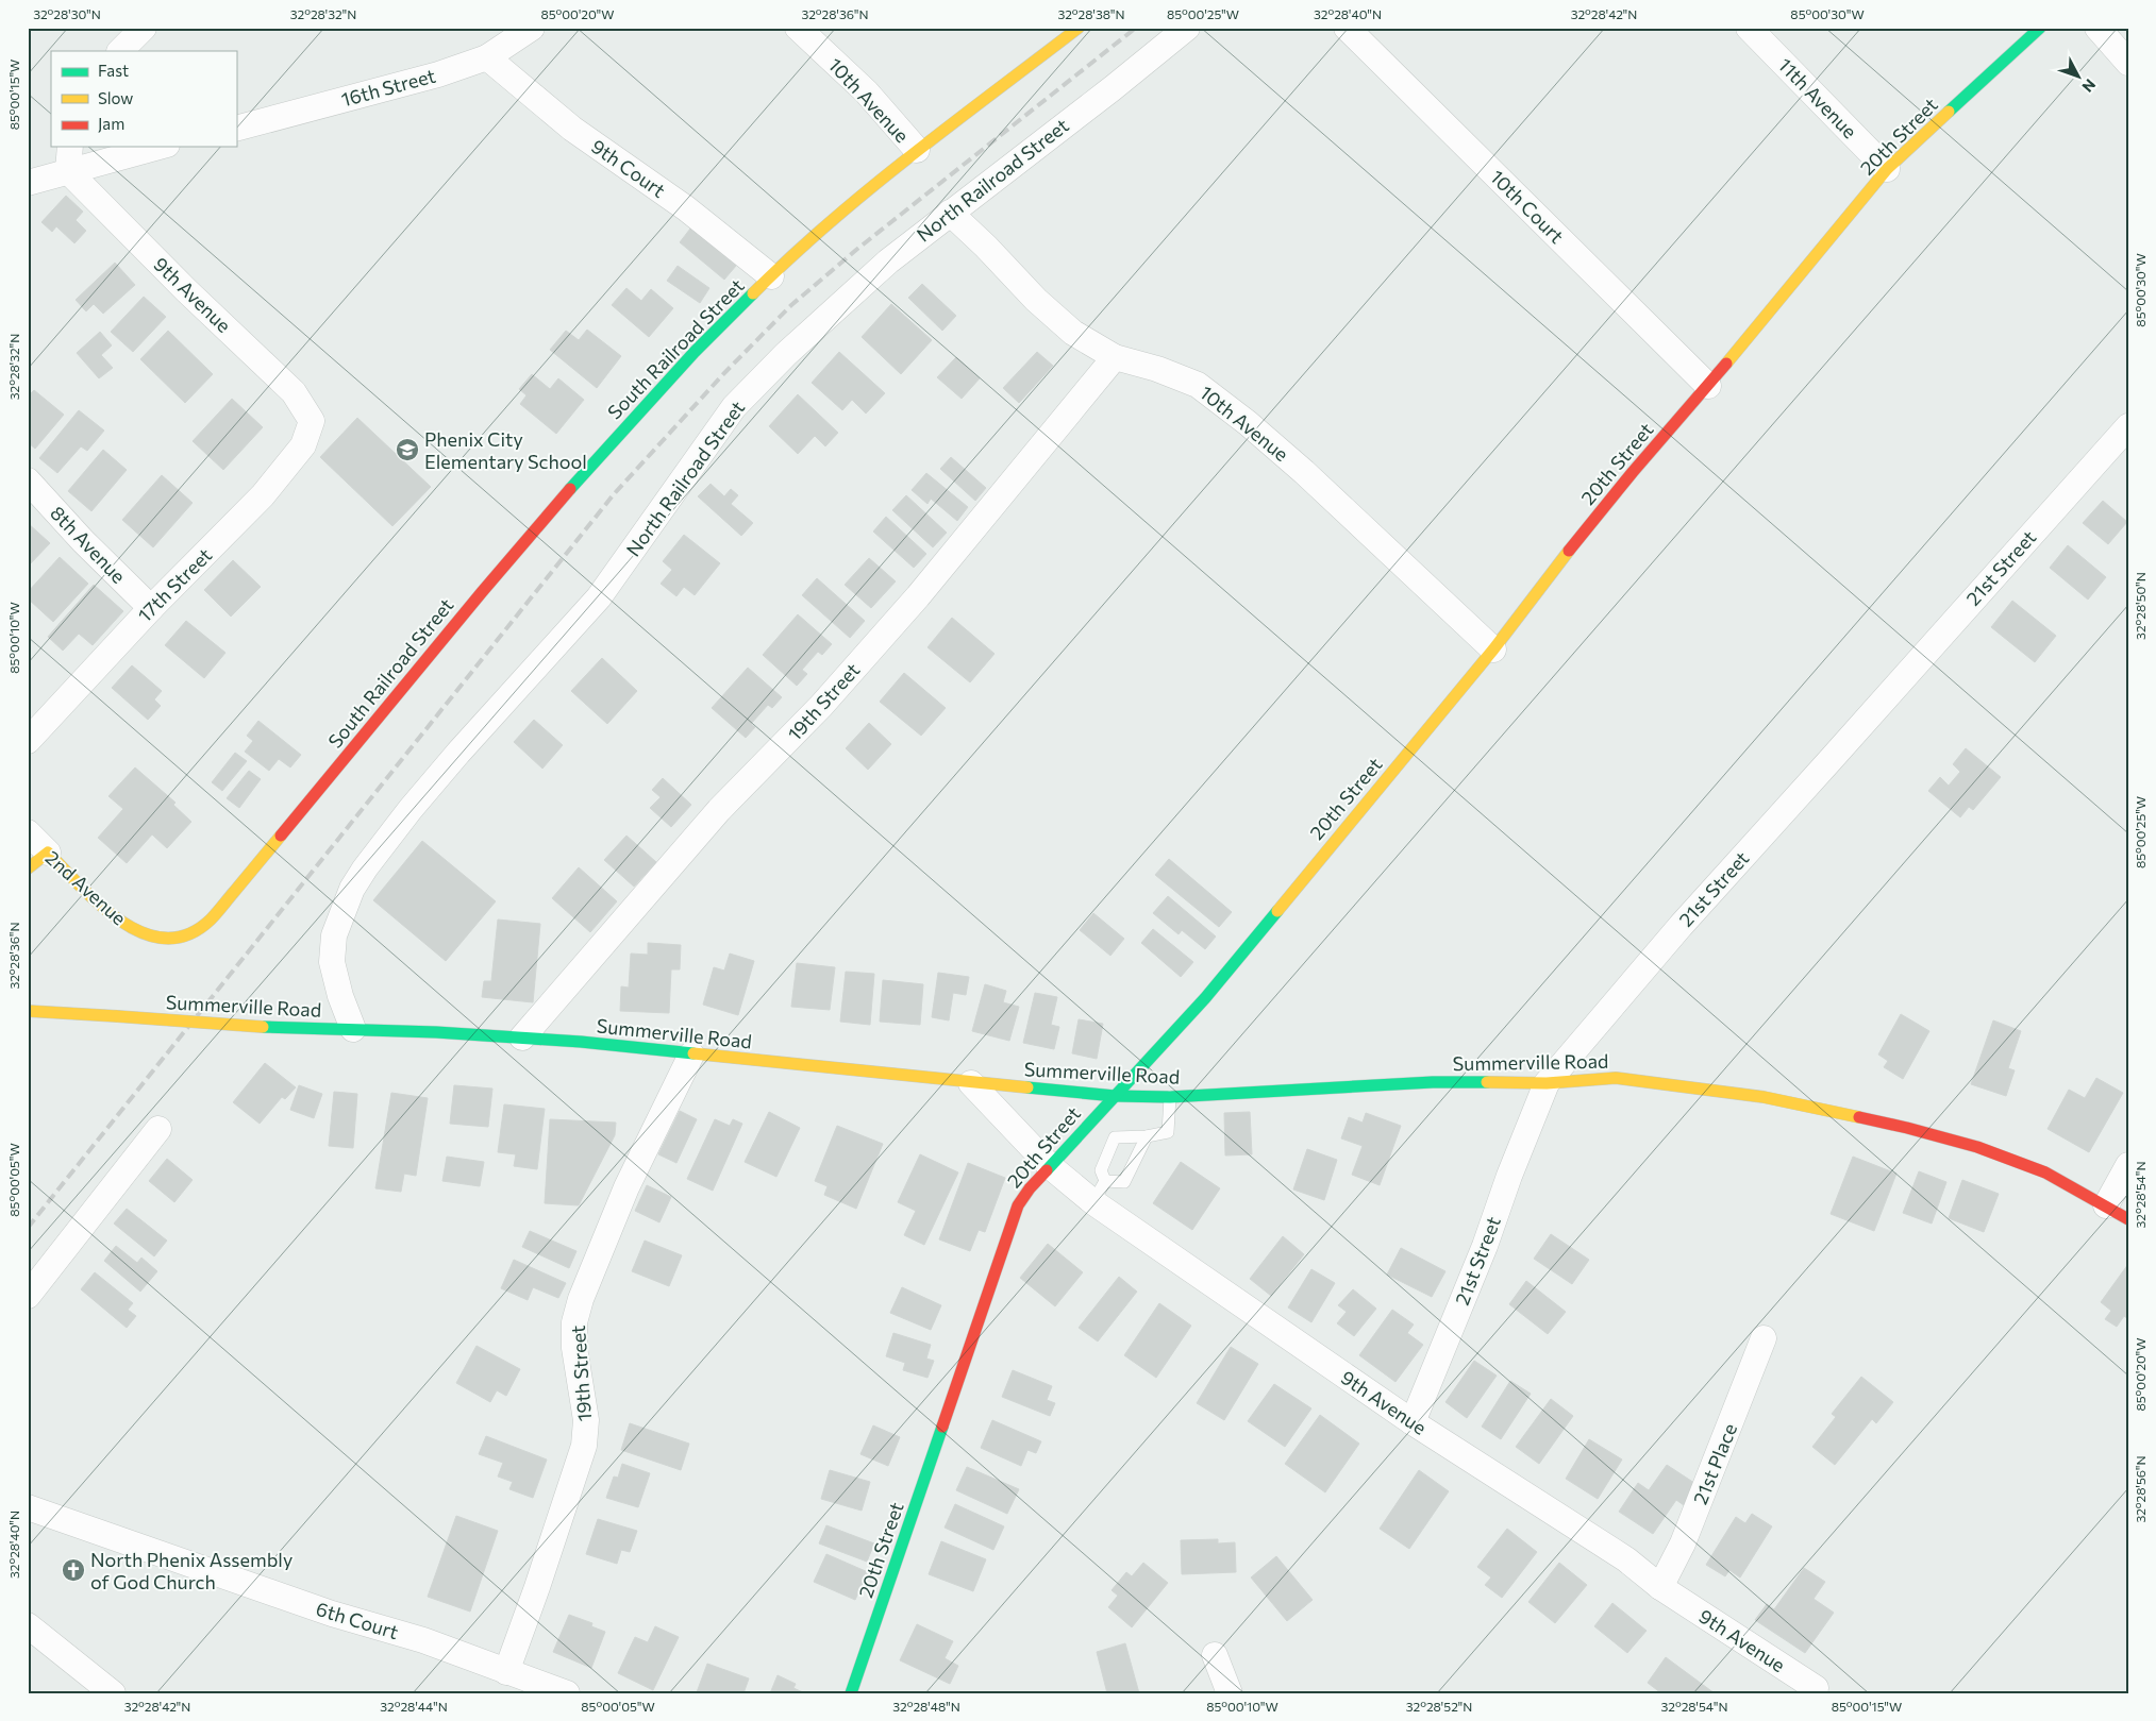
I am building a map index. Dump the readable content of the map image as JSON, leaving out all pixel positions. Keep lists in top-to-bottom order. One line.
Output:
{"streets":{"street":["16th Street","11th Avenue","10th Avenue","20th Street","9th Court","North Railroad Street","10th Court","9th Avenue","South Railroad Street","8th Avenue","21st Street","17th Street","19th Street","2nd Avenue","Summerville Road","21st Place","6th Court"]},"crossings":[["16th Street","9th Court"],["11th Avenue","20th Street"],["10th Avenue","20th Street"],["10th Avenue","North Railroad Street"],["10th Avenue","South Railroad Street"],["10th Avenue","19th Street"],["20th Street","10th Court"],["20th Street","9th Avenue"],["20th Street","Summerville Road"],["9th Court","South Railroad Street"],["North Railroad Street","Summerville Road"],["9th Avenue","21st Street"],["9th Avenue","17th Street"],["9th Avenue","Summerville Road"],["9th Avenue","21st Place"],["South Railroad Street","2nd Avenue"],["8th Avenue","17th Street"],["21st Street","Summerville Road"],["19th Street","Summerville Road"],["19th Street","6th Court"]],"places":{"school or university":["Phenix City Elementary School"],"church":["North Phenix Assembly of God Church"]},"legend":["Fast","Slow","Jam"],"north":"bottom right","coordinates":["32°28'30\"N","32°28'32\"N","85°00'20\"W","32°28'36\"N","32°28'38\"N","85°00'25\"W","32°28'40\"N","32°28'42\"N","85°00'30\"W","85°00'15\"W","32°28'50\"N","85°00'10\"W","85°00'05\"W","32°28'54\"N","32°28'56\"N","32°28'44\"N","32°28'48\"N","32°28'52\"N"]}
